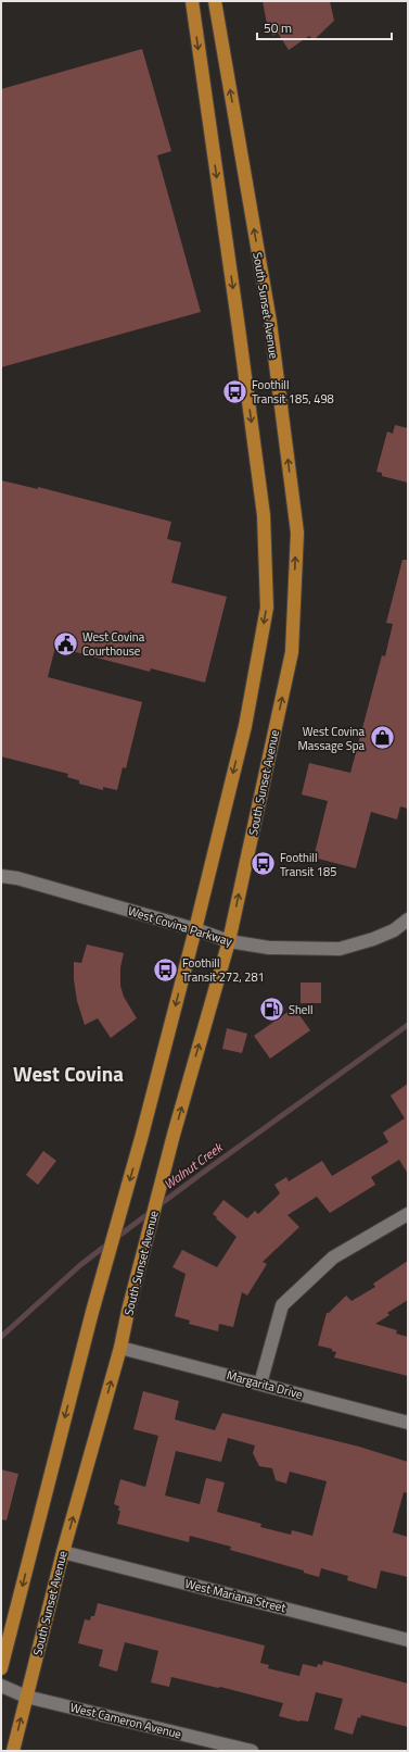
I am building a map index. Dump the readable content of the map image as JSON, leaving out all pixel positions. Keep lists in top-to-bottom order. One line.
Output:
{"streets":{"main road":["South Sunset Avenue"],"street":["West Covina Parkway","Margarita Drive","West Mariana Street","West Cameron Avenue"]},"crossings":[["South Sunset Avenue","West Covina Parkway"],["South Sunset Avenue","Margarita Drive"],["South Sunset Avenue","West Mariana Street"],["South Sunset Avenue","West Cameron Avenue"]],"districts":["West Covina"],"water":["Walnut Creek"],"places":{"bus stop":["Foothill Transit 185, 498","Foothill Transit 185","Foothill Transit 272, 281"],"public building":["West Covina Courthouse"],"shop":["West Covina Massage Spa"],"fuel station":["Shell"]},"scale_bar":"50 m"}
